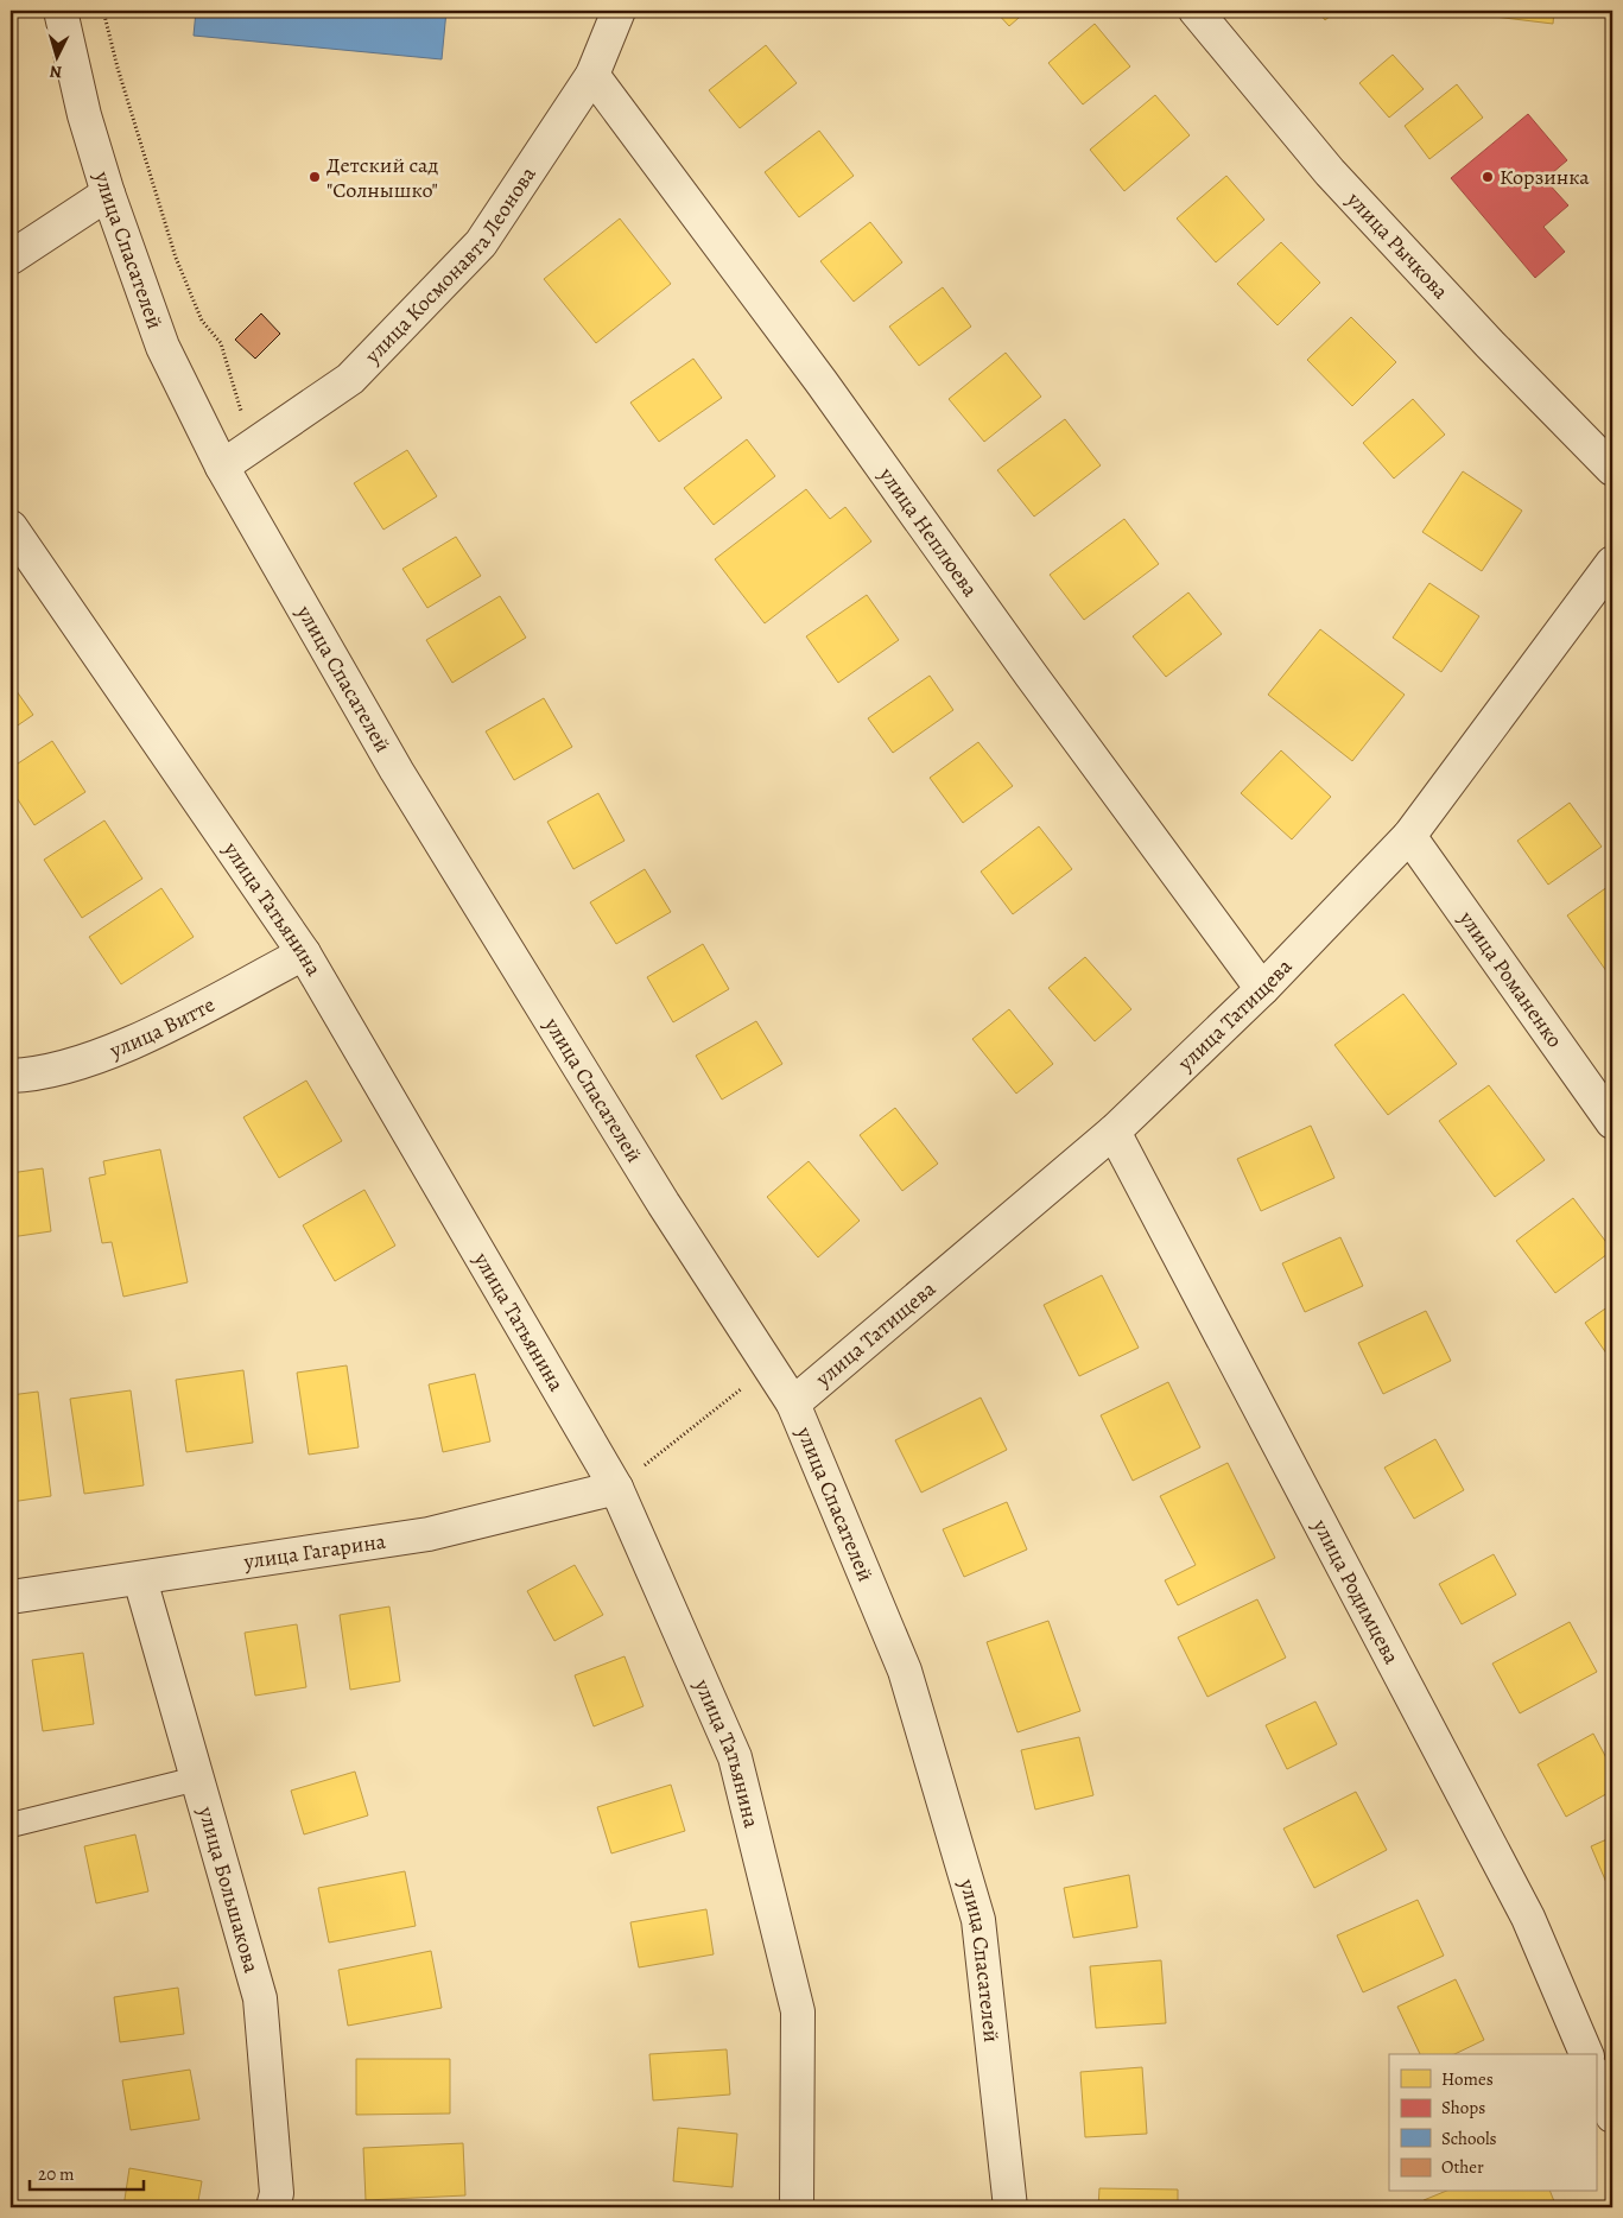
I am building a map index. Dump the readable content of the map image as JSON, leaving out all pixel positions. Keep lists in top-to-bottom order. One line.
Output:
{"streets":{"street":["улица Рычкова","улица Спасателей","улица Космонавта Леонова","улица Неплюева","улица Татьянина","улица Романенко","улица Татищева","улица Витте","улица Гагарина","улица Родимцева","улица Большакова"]},"crossings":[["улица Спасателей","улица Космонавта Леонова"],["улица Спасателей","улица Татищева"],["улица Космонавта Леонова","улица Неплюева"],["улица Неплюева","улица Татищева"],["улица Татьянина","улица Витте"],["улица Татьянина","улица Гагарина"],["улица Романенко","улица Татищева"],["улица Татищева","улица Родимцева"],["улица Гагарина","улица Большакова"]],"places":["Детский сад \"Солнышко\"","Корзинка"],"legend":["Homes","Shops","Schools","Other"],"scale_bar":"20 m","north":"bottom"}
